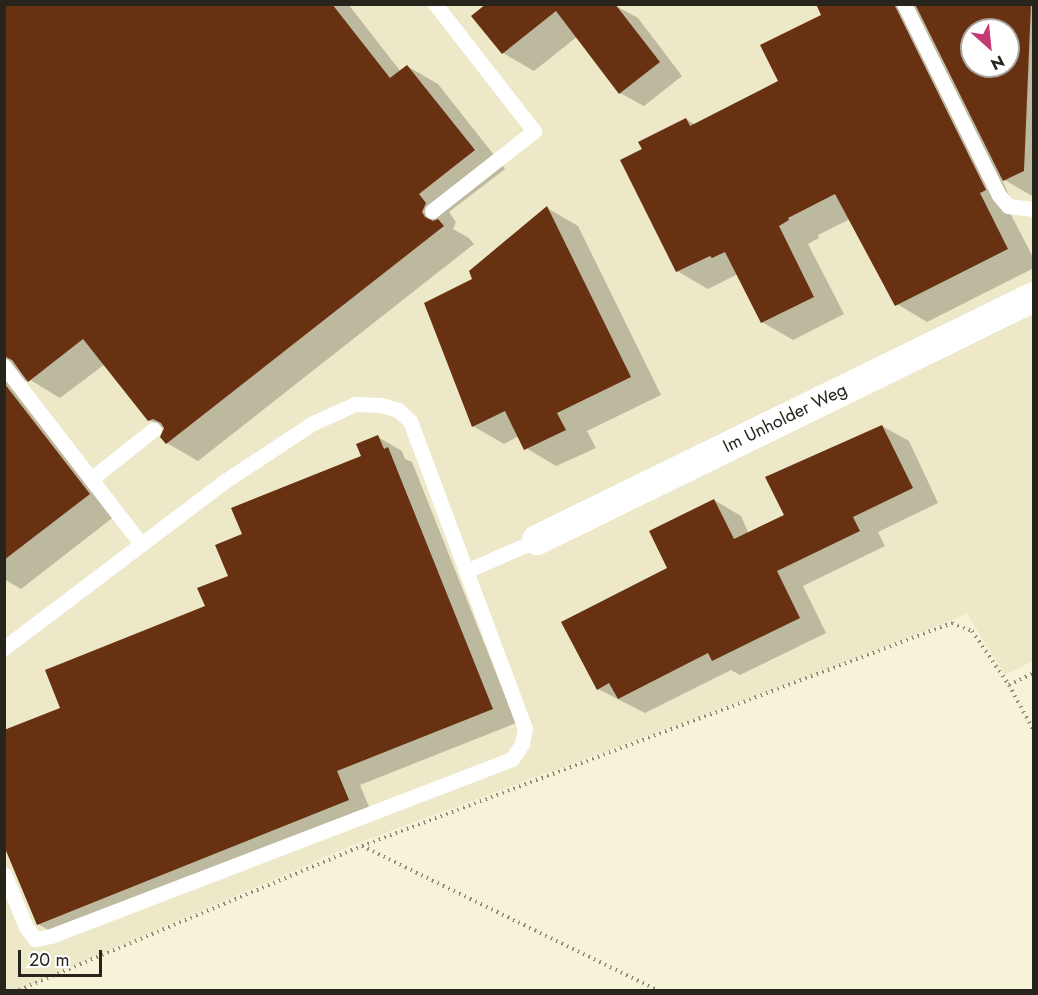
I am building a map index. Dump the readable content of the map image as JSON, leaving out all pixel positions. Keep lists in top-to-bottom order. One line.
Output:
{"streets":{"street":["Im Unholder Weg"]},"scale_bar":"20 m","north":"bottom right"}
